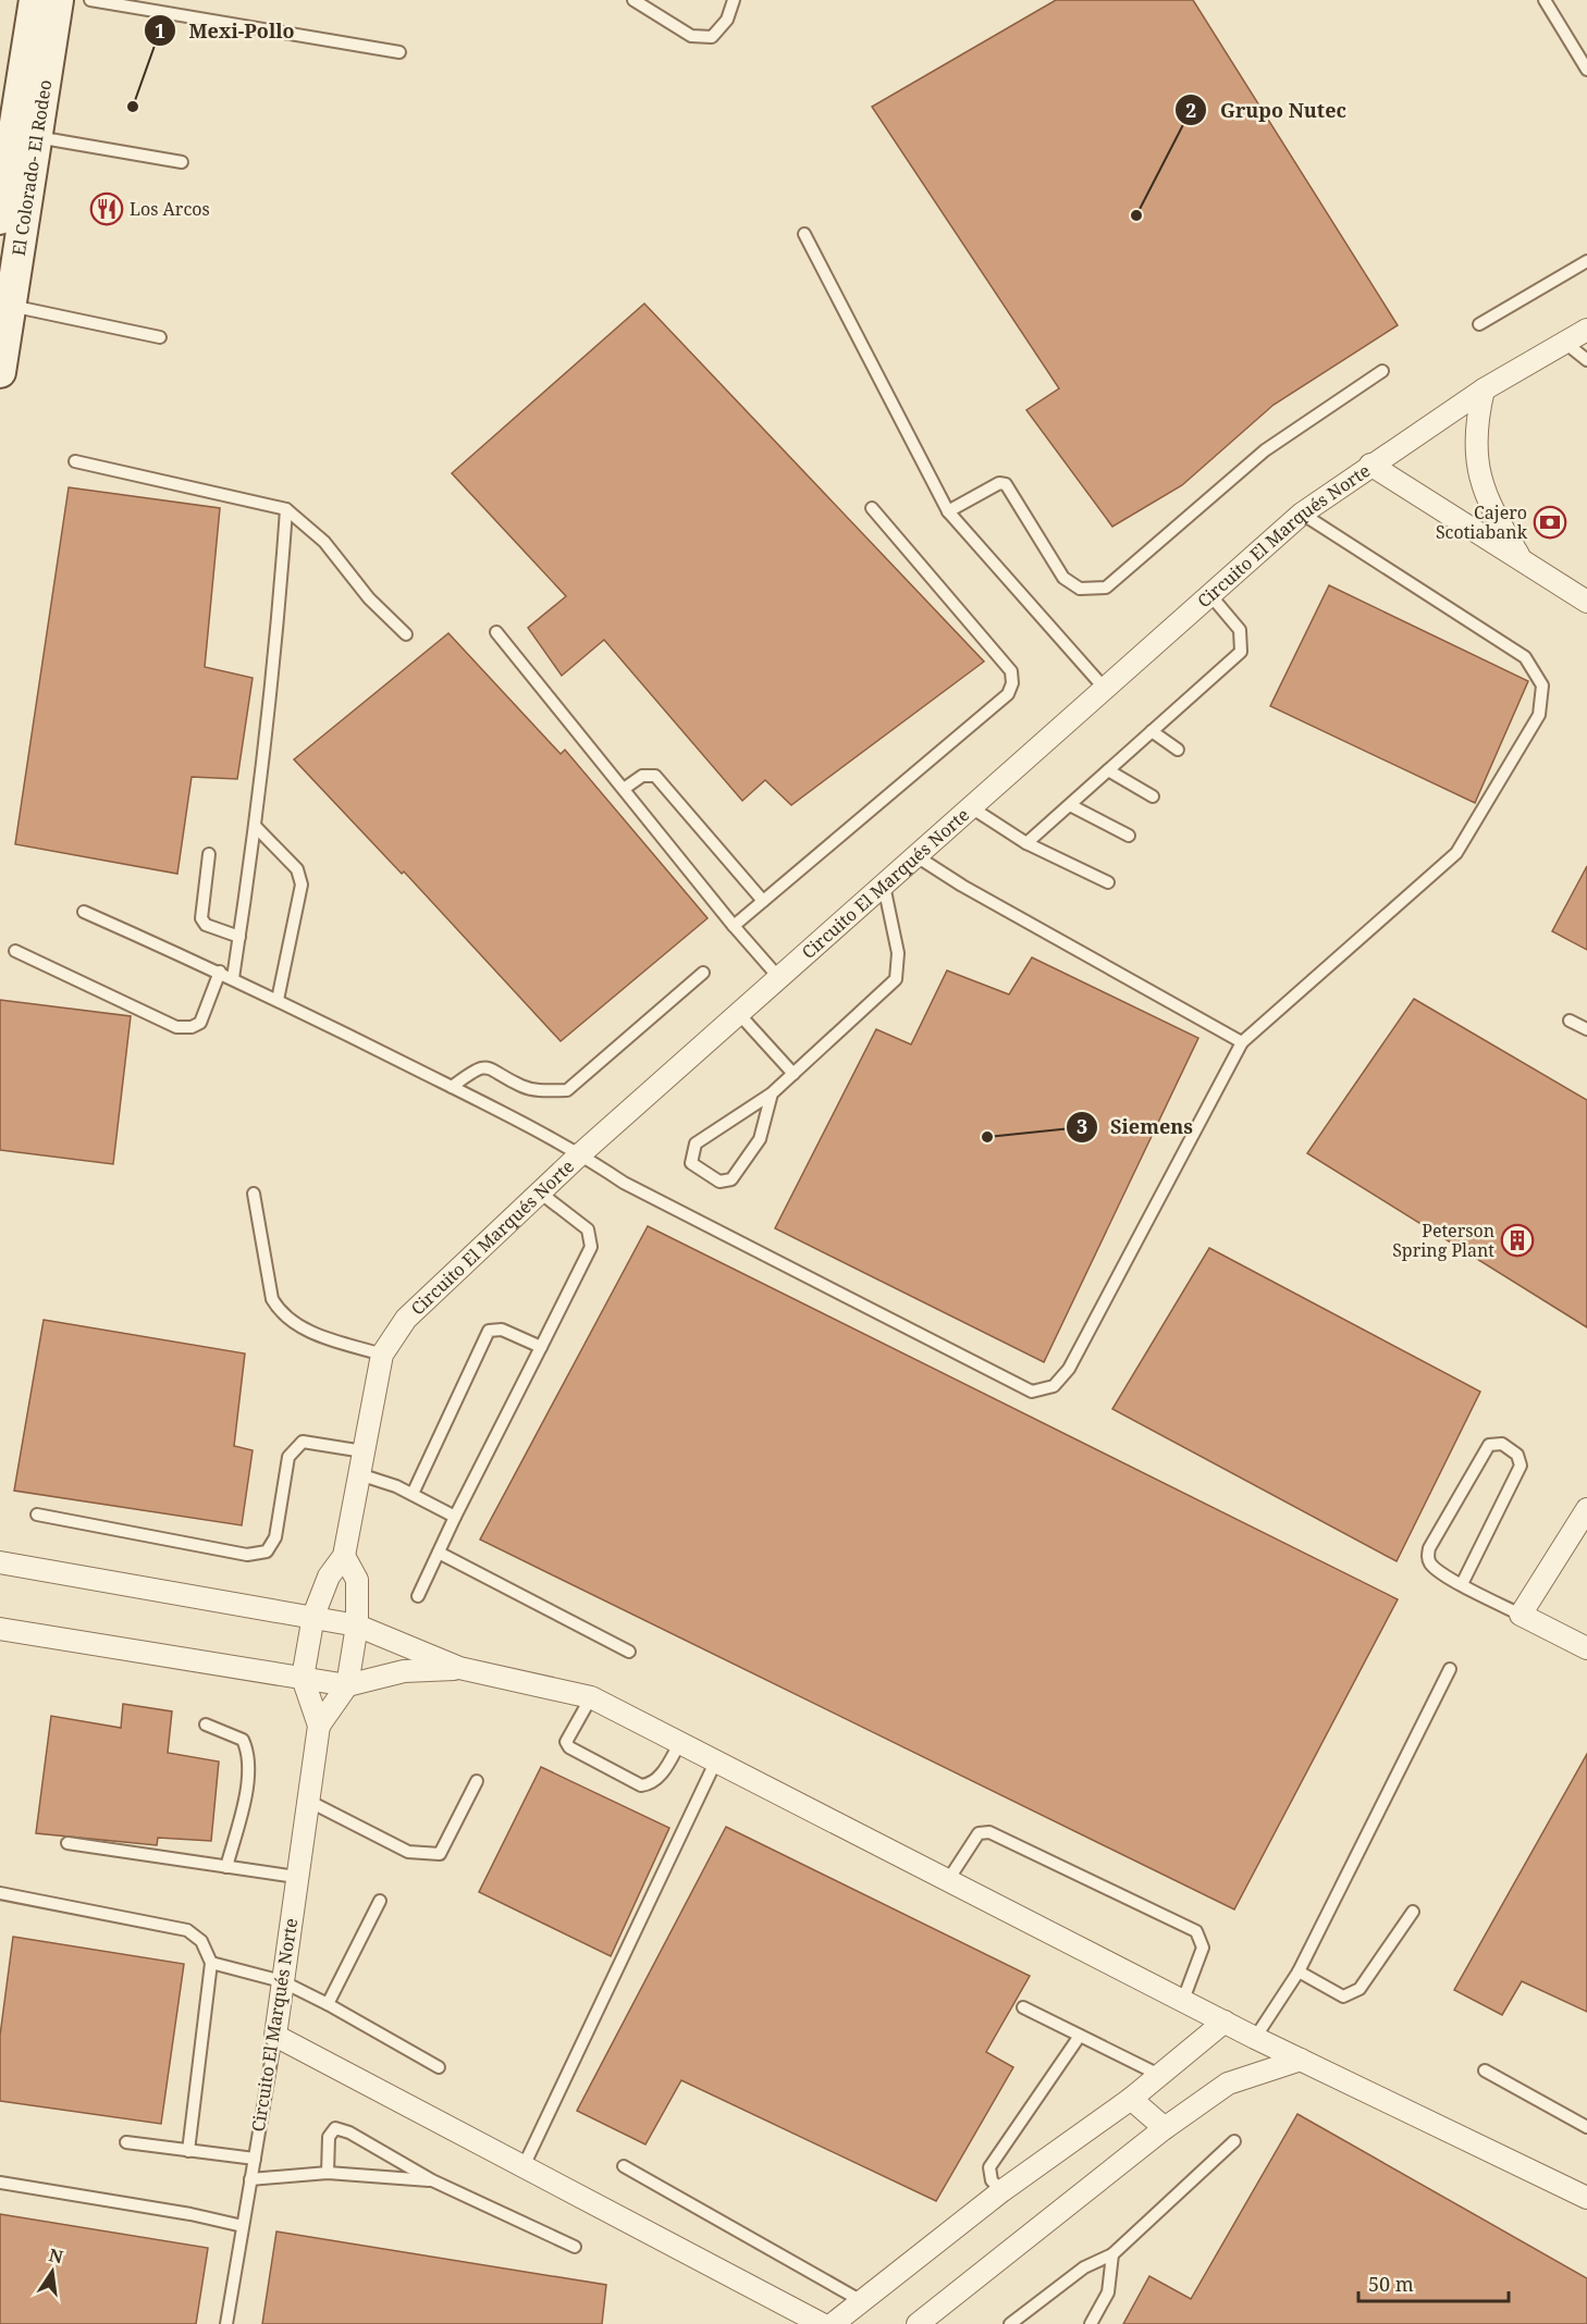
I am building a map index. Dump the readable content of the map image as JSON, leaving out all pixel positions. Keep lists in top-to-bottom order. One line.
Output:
{"streets":{"main road":["El Colorado- El Rodeo"],"street":["Circuito El Marqués Norte"]},"places":{"other":["Mexi-Pollo","Grupo Nutec","Siemens"],"restaurant":["Los Arcos"],"bank":["Cajero Scotiabank"],"building":["Peterson Spring Plant"]},"scale_bar":"50 m","north":"top"}
